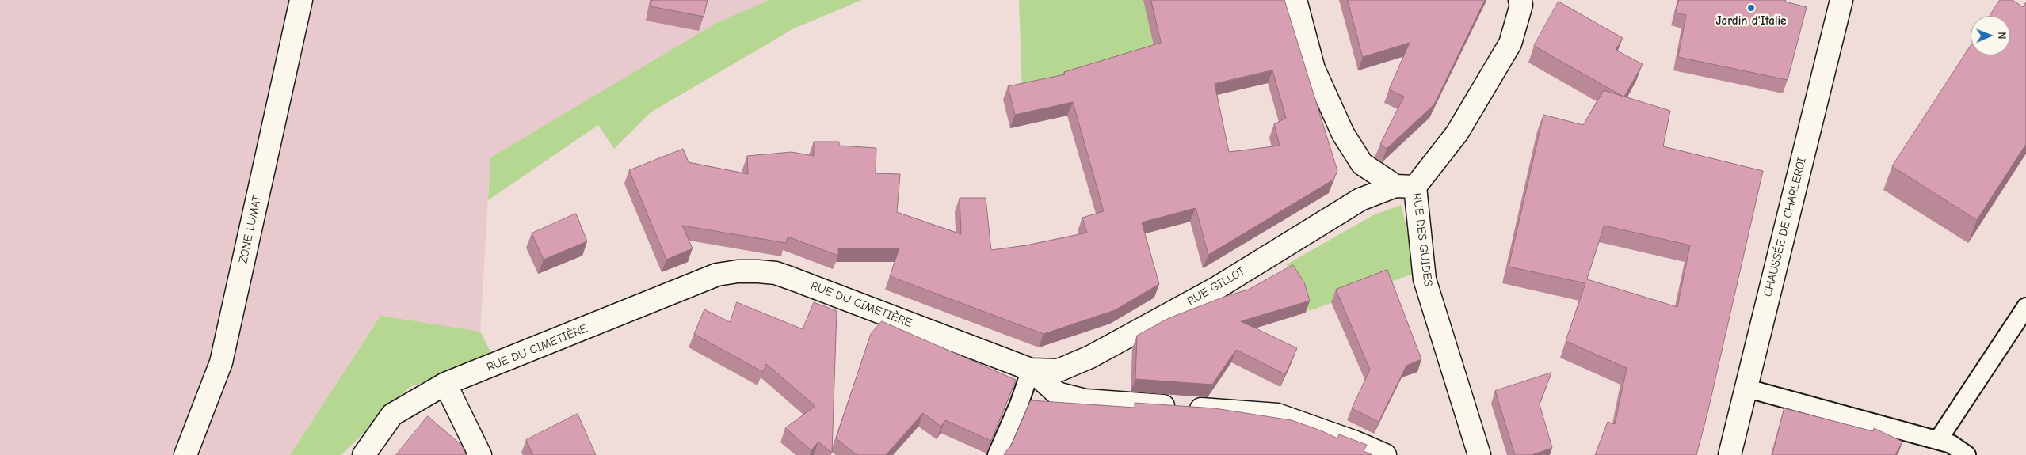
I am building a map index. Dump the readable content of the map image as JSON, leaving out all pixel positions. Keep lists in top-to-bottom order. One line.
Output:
{"streets":{"street":["CHAUSSÉE DE CHARLEROI","ZONE LUMAT","RUE DES GUIDES","RUE GILLOT","RUE DU CIMETIÈRE"]},"crossings":[["RUE DES GUIDES","RUE GILLOT"],["RUE GILLOT","RUE DU CIMETIÈRE"]],"places":["Jardin d'Italie"],"north":"right"}
